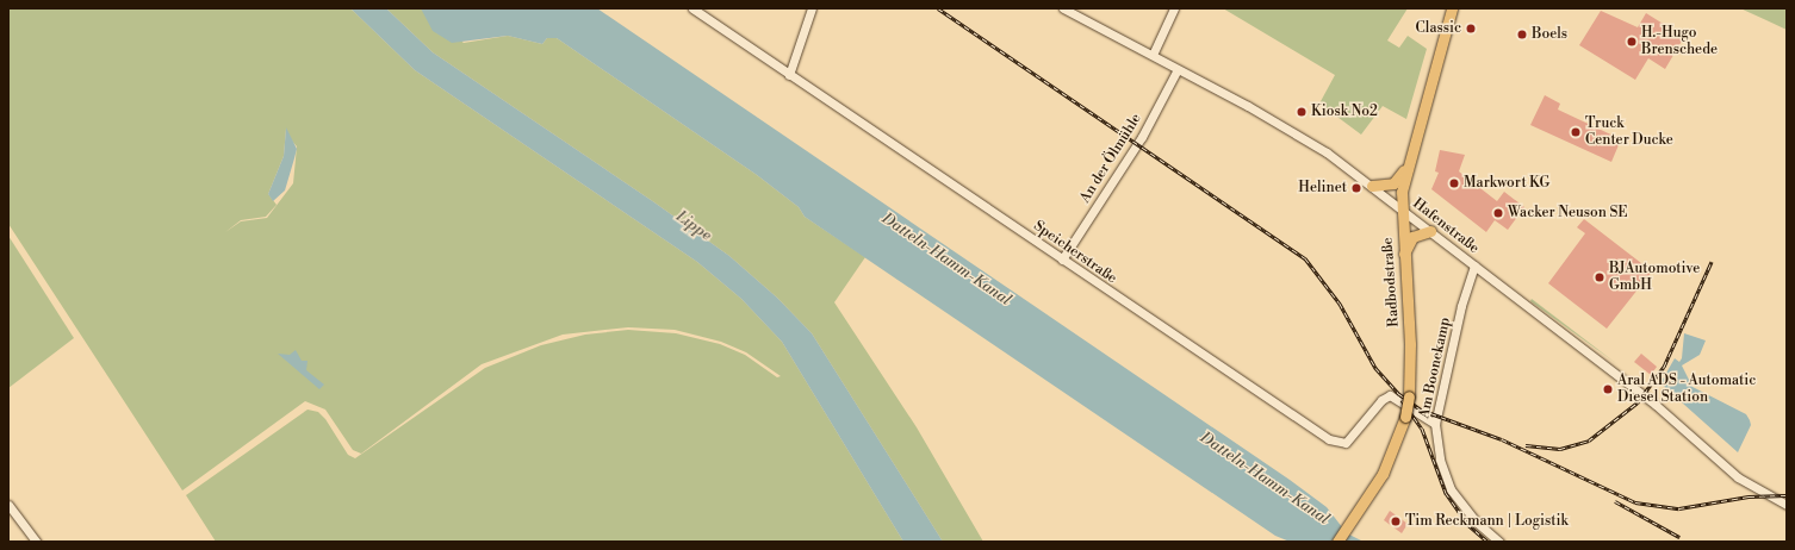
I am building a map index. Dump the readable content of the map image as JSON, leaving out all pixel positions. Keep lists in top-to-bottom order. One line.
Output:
{"streets":{"main road":["Radbodstraße"],"street":["An der Ölmühle","Hafenstraße","Speicherstraße","Am Boonekamp"]},"crossings":[["An der Ölmühle","Hafenstraße"],["An der Ölmühle","Speicherstraße"],["Hafenstraße","Radbodstraße"],["Hafenstraße","Am Boonekamp"],["Speicherstraße","Am Boonekamp"]],"water":["Lippe","Datteln-Hamm-Kanal"],"places":["Classic","Boels","H.-Hugo Brenschede","Kiosk No2","Truck Center Ducke","Markwort KG","Helinet","Wacker Neuson SE","BJAutomotive GmbH","Aral ADS - Automatic Diesel Station","Tim Reckmann | Logistik"]}
